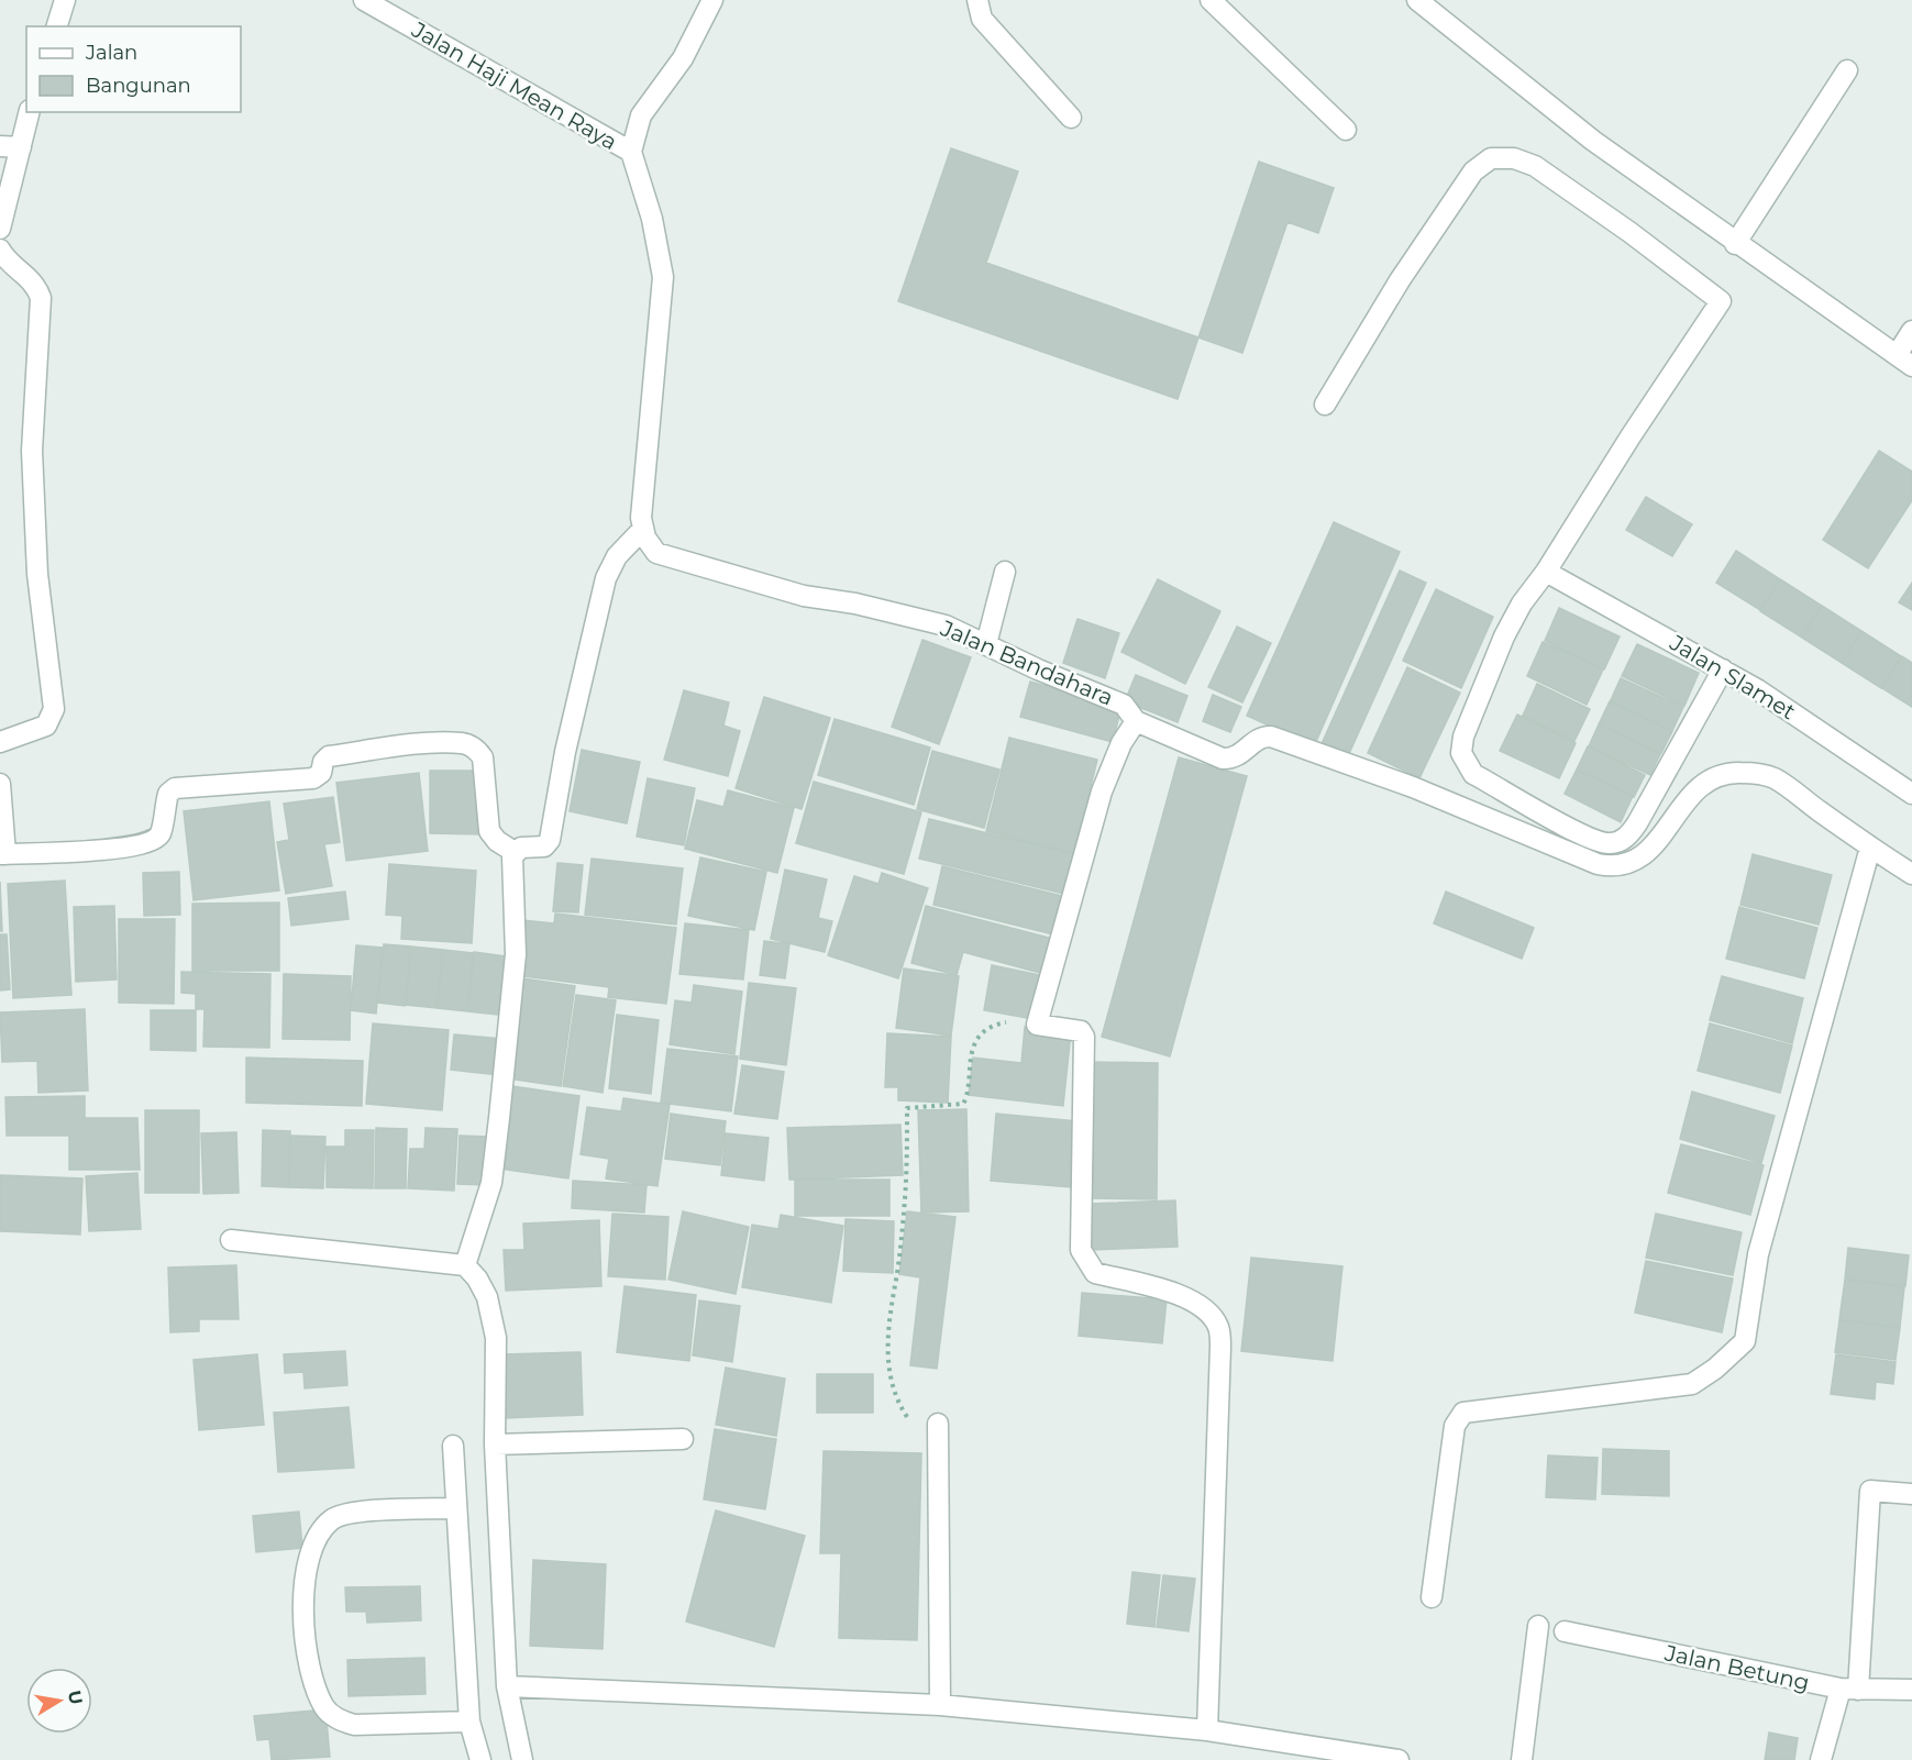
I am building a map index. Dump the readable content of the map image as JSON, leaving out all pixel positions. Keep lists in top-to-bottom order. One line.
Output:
{"streets":{"street":["Jalan Haji Mean Raya","Jalan Bandahara","Jalan Slamet","Jalan Betung"]},"legend":["Jalan","Bangunan"],"north":"right"}
